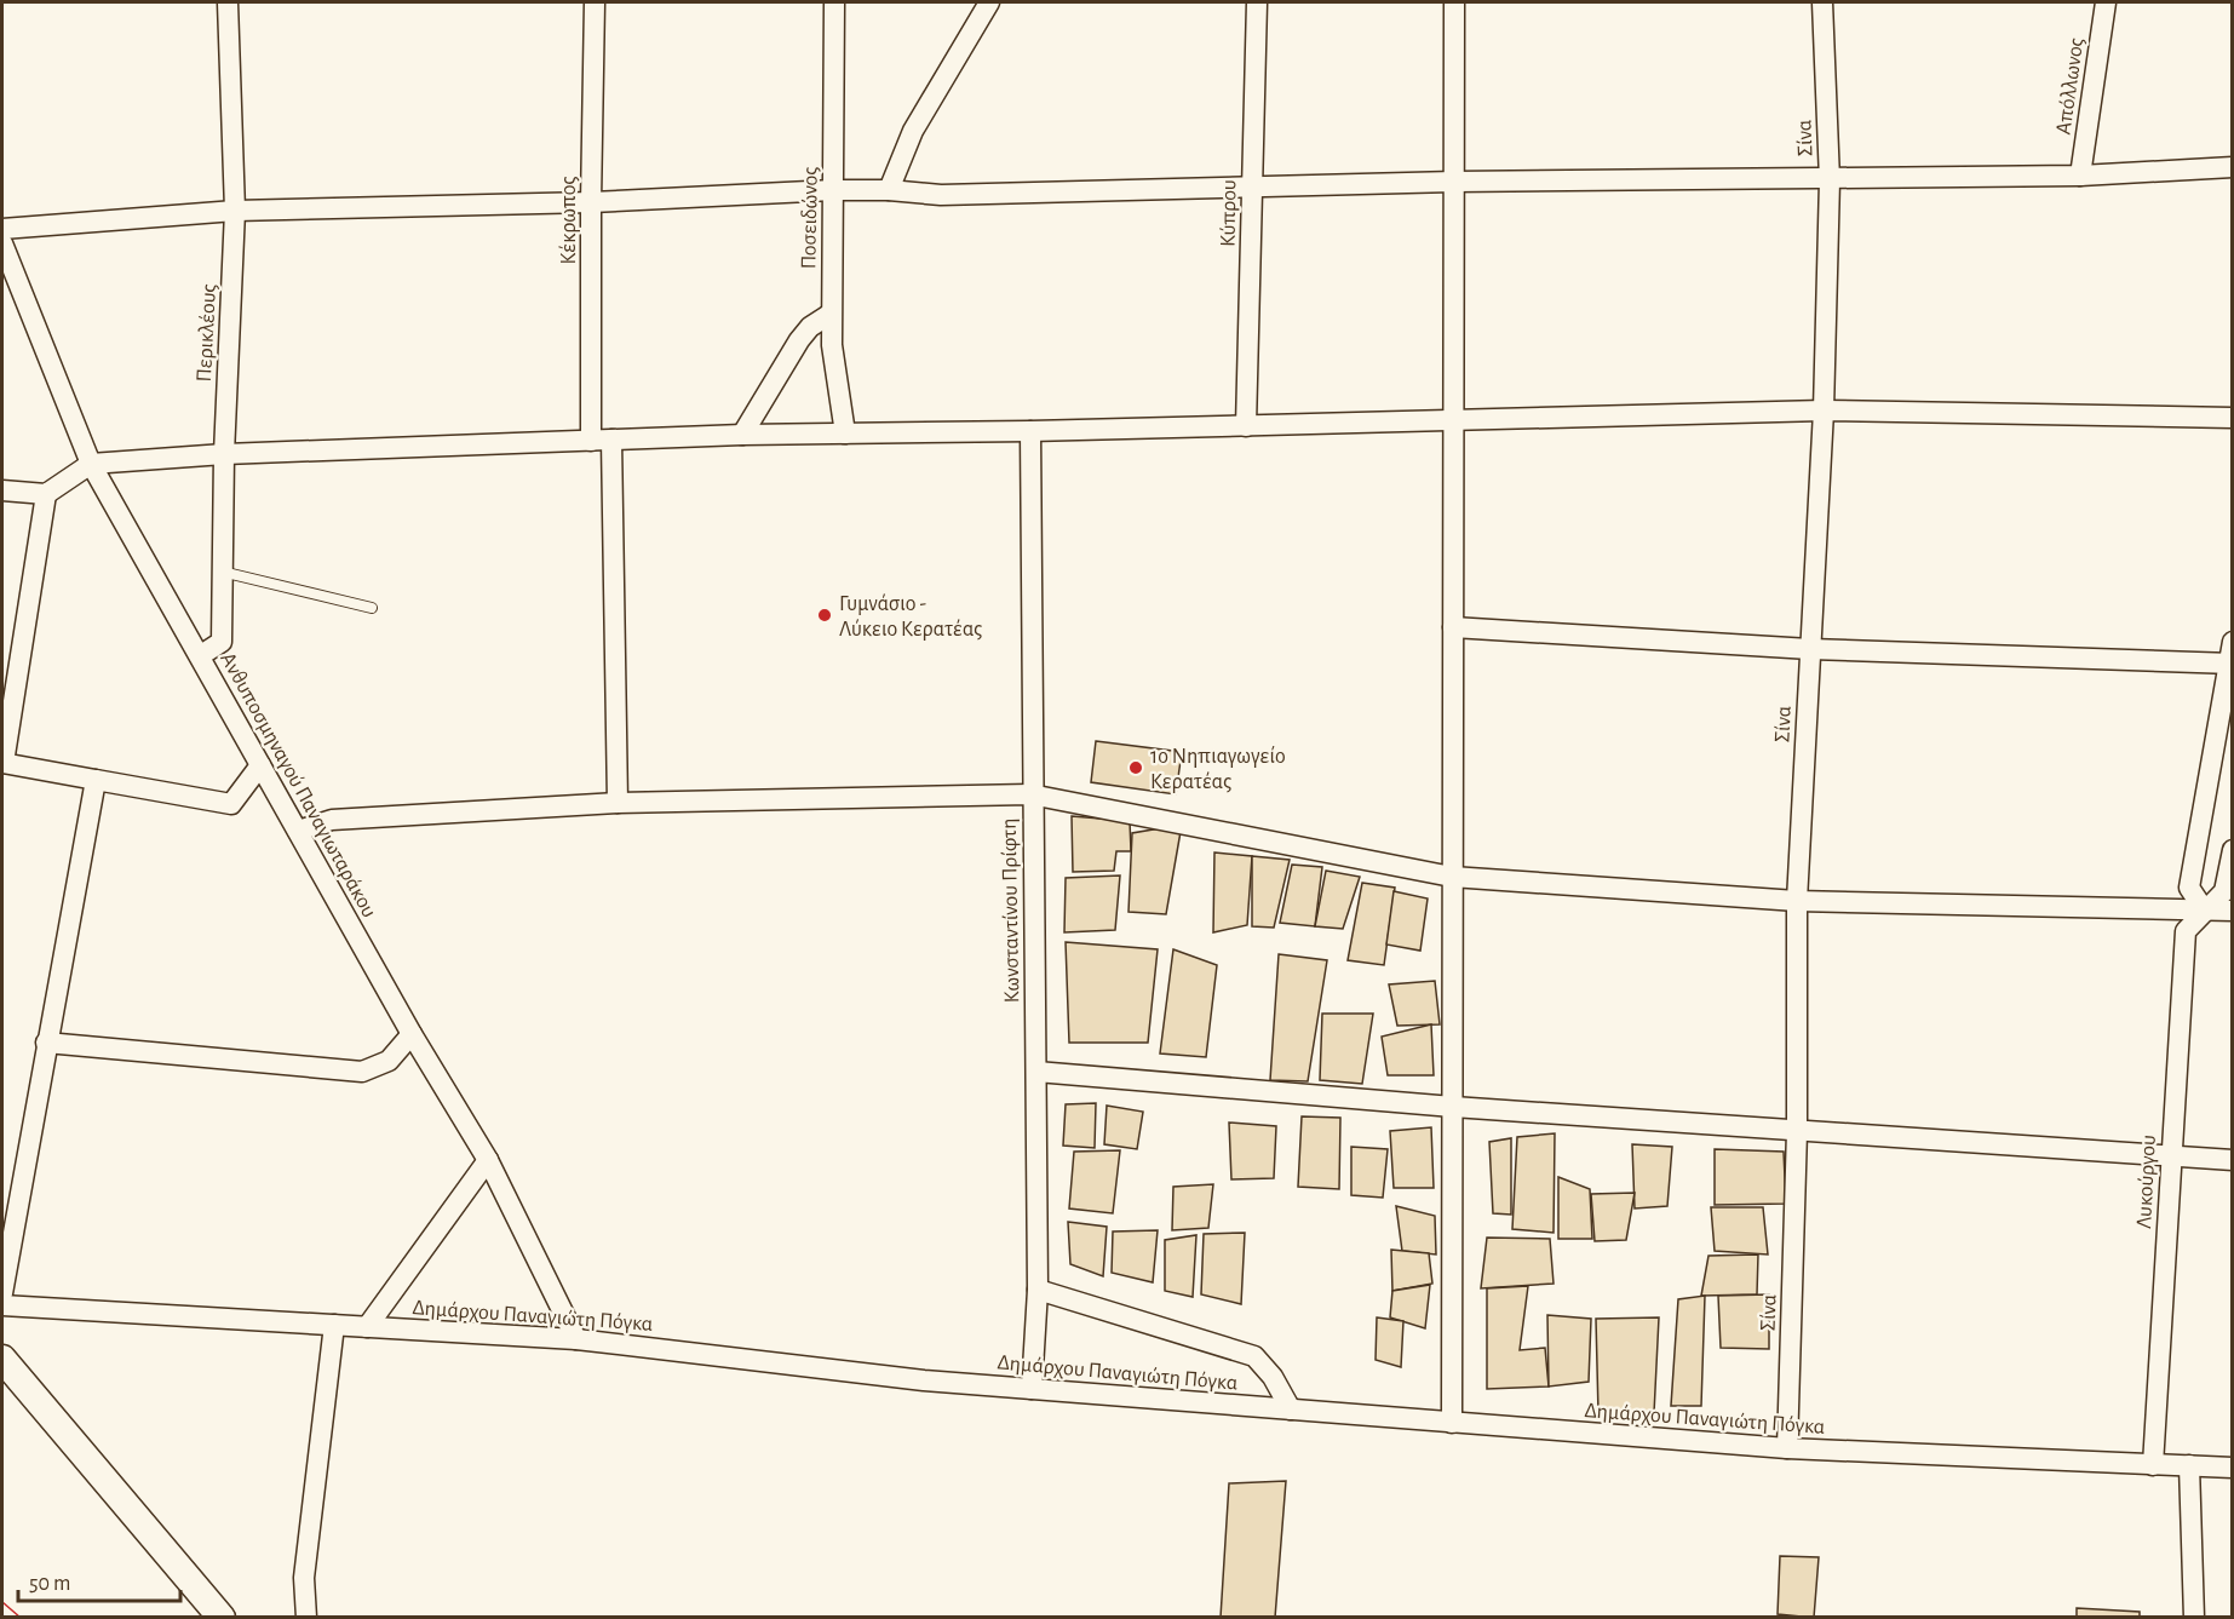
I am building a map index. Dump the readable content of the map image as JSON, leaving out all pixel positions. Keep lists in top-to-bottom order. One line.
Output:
{"streets":{"street":["Απόλλωνος","Σίνα","Κύπρου","Ποσειδώνος","Κέκρωπος","Περικλέους","Ανθυποσμηναγού Παναγιωταράκου","Κωνσταντίνου Πρίφτη","Λυκούργου","Δημάρχου Παναγιώτη Πόγκα"]},"crossings":[["Σίνα","Δημάρχου Παναγιώτη Πόγκα"],["Περικλέους","Ανθυποσμηναγού Παναγιωταράκου"],["Ανθυποσμηναγού Παναγιωταράκου","Δημάρχου Παναγιώτη Πόγκα"],["Κωνσταντίνου Πρίφτη","Δημάρχου Παναγιώτη Πόγκα"],["Λυκούργου","Δημάρχου Παναγιώτη Πόγκα"]],"places":["Γυμνάσιο - Λύκειο Κερατέας","1ο Νηπιαγωγείο Κερατέας"],"scale_bar":"50 m"}
